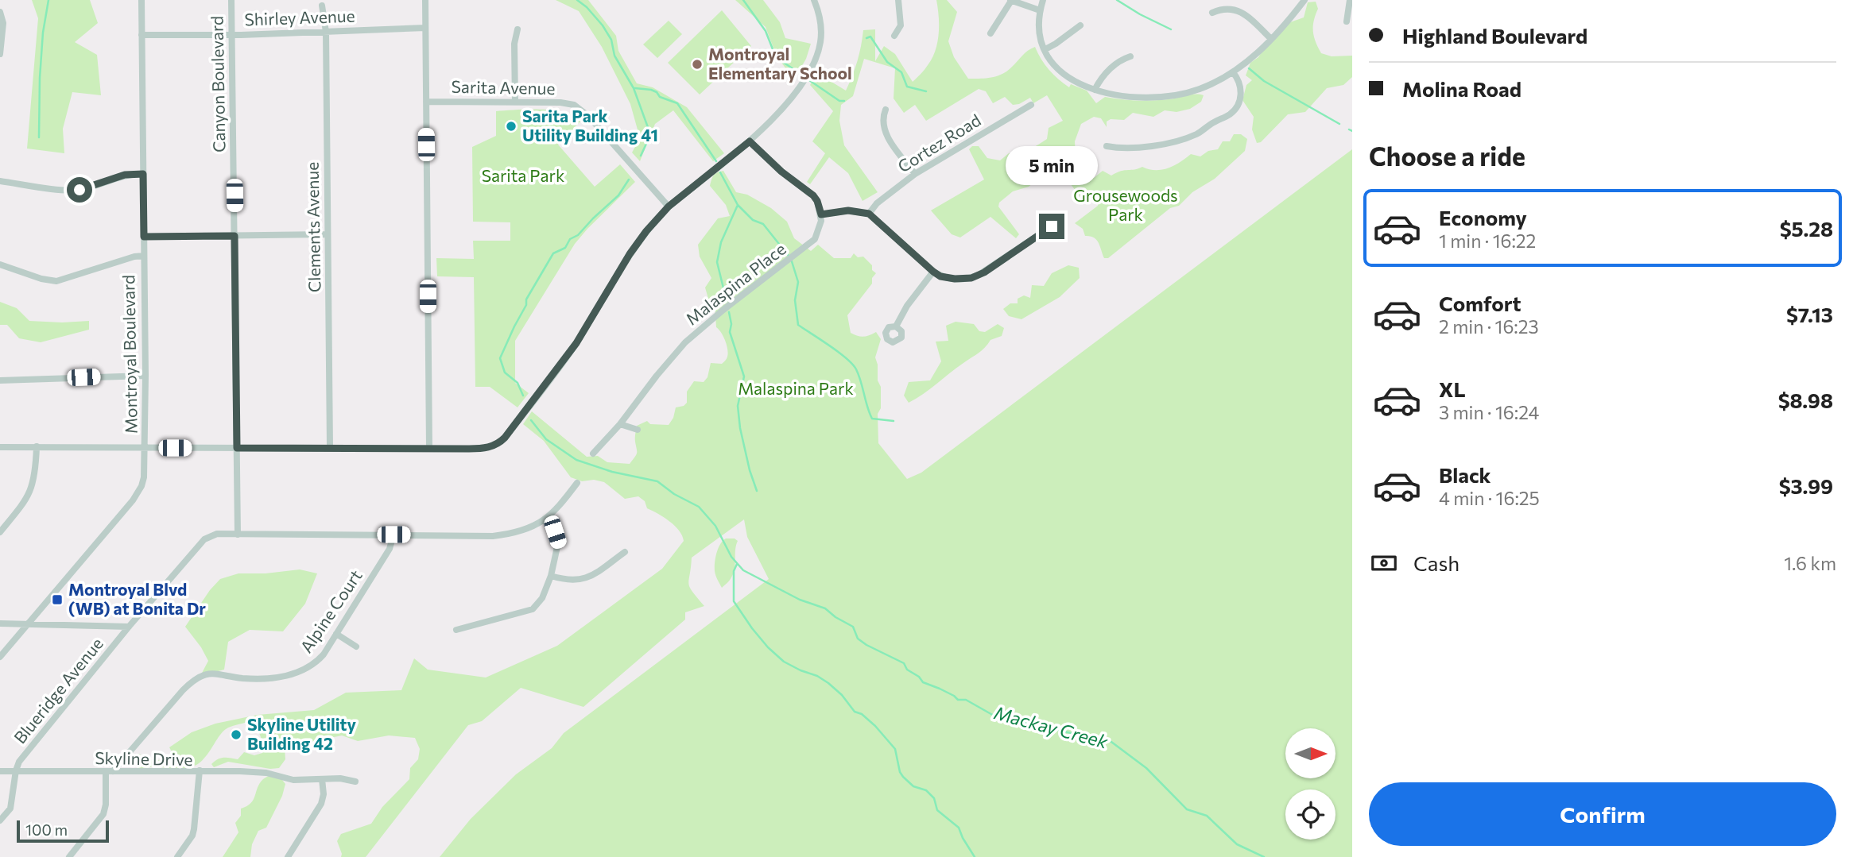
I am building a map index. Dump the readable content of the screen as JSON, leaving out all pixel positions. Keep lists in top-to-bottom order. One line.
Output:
{"streets":{"street":["Shirley Avenue","Canyon Boulevard","Sarita Avenue","Cortez Road","Clements Avenue","Malaspina Place","Montroyal Boulevard","Alpine Court","Blueridge Avenue","Skyline Drive"]},"crossings":[["Shirley Avenue","Canyon Boulevard"],["Shirley Avenue","Clements Avenue"],["Shirley Avenue","Montroyal Boulevard"],["Canyon Boulevard","Blueridge Avenue"],["Alpine Court","Blueridge Avenue"],["Alpine Court","Skyline Drive"],["Blueridge Avenue","Skyline Drive"]],"water":["Mackay Creek"],"parks":["Sarita Park","Grousewoods Park","Malaspina Park"],"places":{"other":["Montroyal Elementary School","Sarita Park Utility Building 41","Skyline Utility Building 42"],"transit":["Montroyal Blvd (WB) at Bonita Dr"]},"scale_bar":"100 m","north":"right","page":{"banner":["Highland Boulevard","Molina Road"],"heading":"Choose a ride","bubble":"5 min","list":[{"name":"Economy","note":"1 min · 16:22","value":"$5.28"},{"name":"Comfort","note":"2 min · 16:23","value":"$7.13"},{"name":"XL","note":"3 min · 16:24","value":"$8.98"},{"name":"Black","note":"4 min · 16:25","value":"$3.99"}],"pay":["Cash","1.6 km"],"buttons":"Confirm","scale":"100 m"}}
